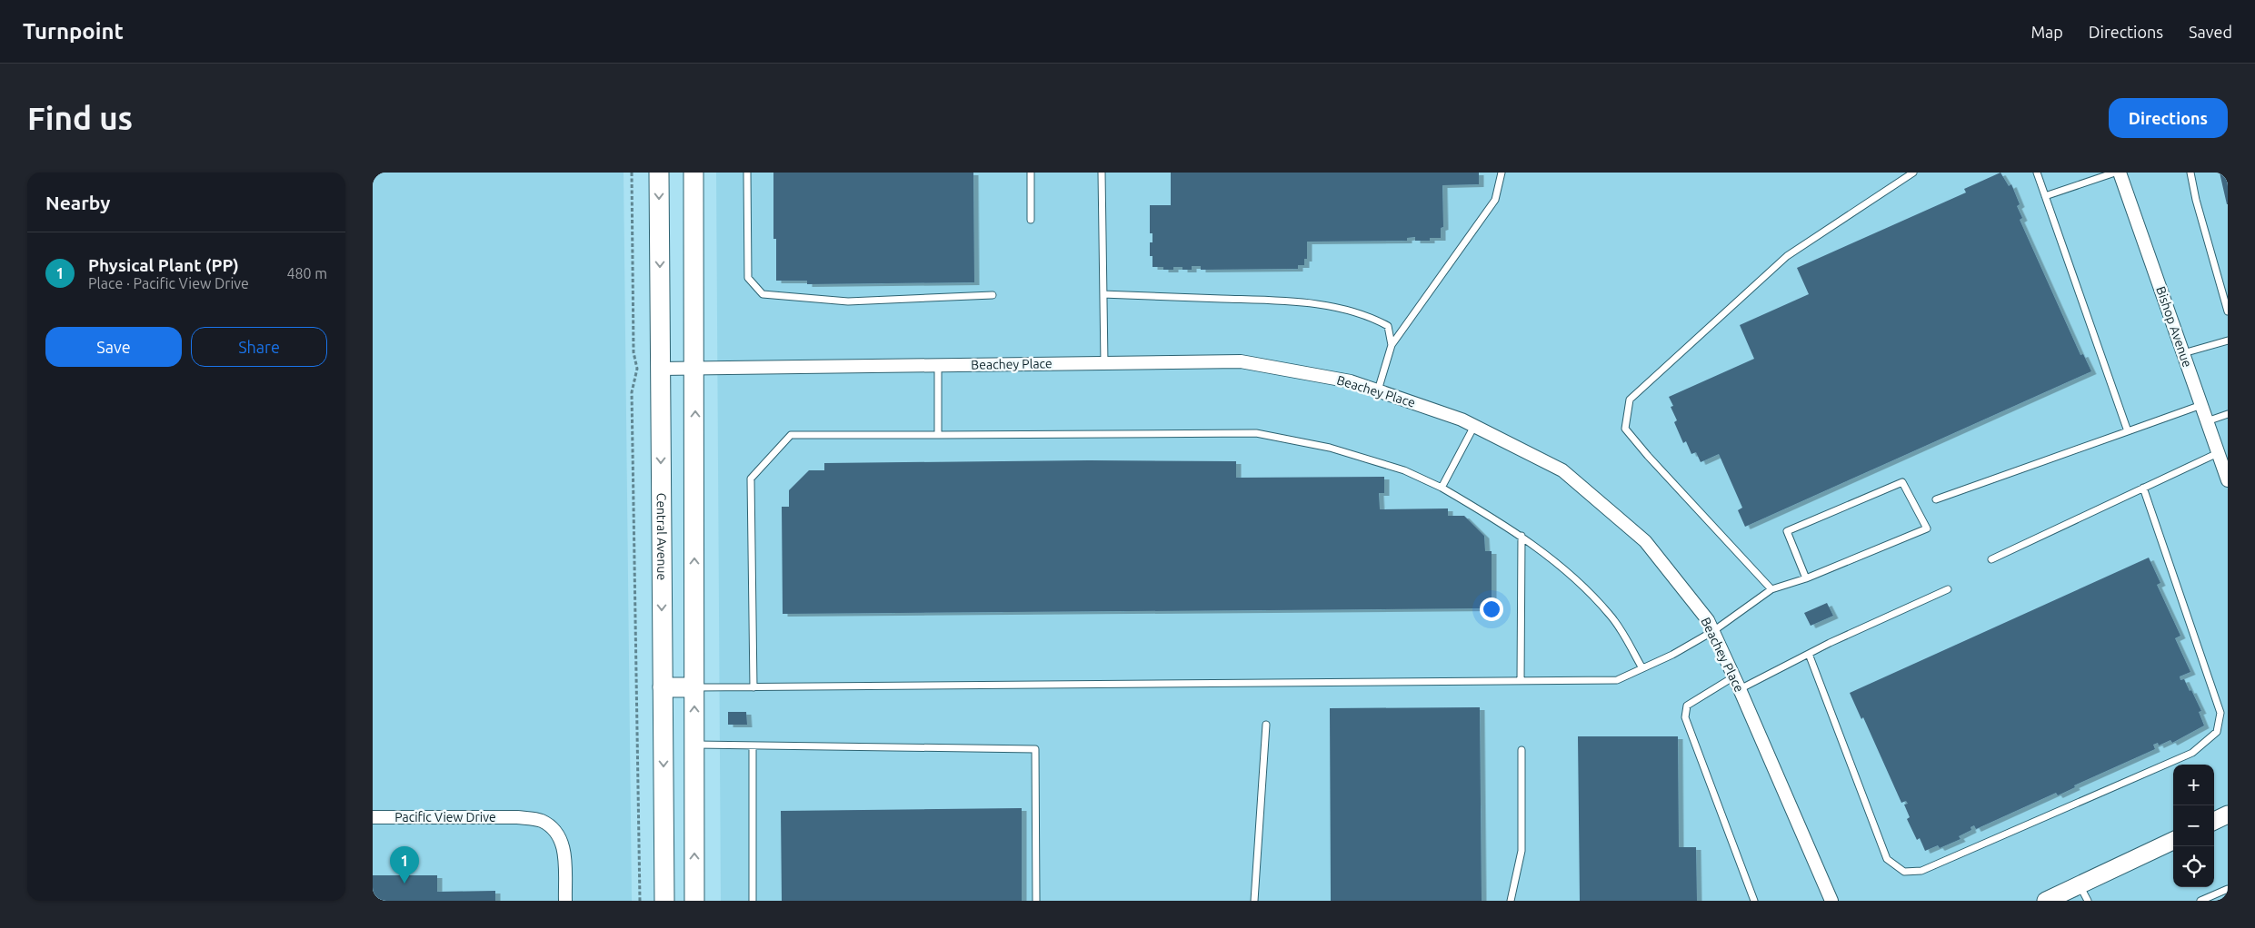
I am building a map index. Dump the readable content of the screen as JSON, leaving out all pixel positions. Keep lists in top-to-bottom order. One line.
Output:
{"streets":{"main road":["Central Avenue"],"street":["Bishop Avenue","Beachey Place","Pacific View Drive"]},"crossings":[["Beachey Place","Central Avenue"]],"page":{"header":"Turnpoint","nav":["Map","Directions","Saved"],"buttons":["Directions",["Save","Share"]],"title":"Find us","heading":"Nearby","list":[{"mark":"1","name":"Physical Plant (PP)","note":"Place · Pacific View Drive","value":"480 m"}],"map_buttons":["+","−"],"pins":"1"}}
